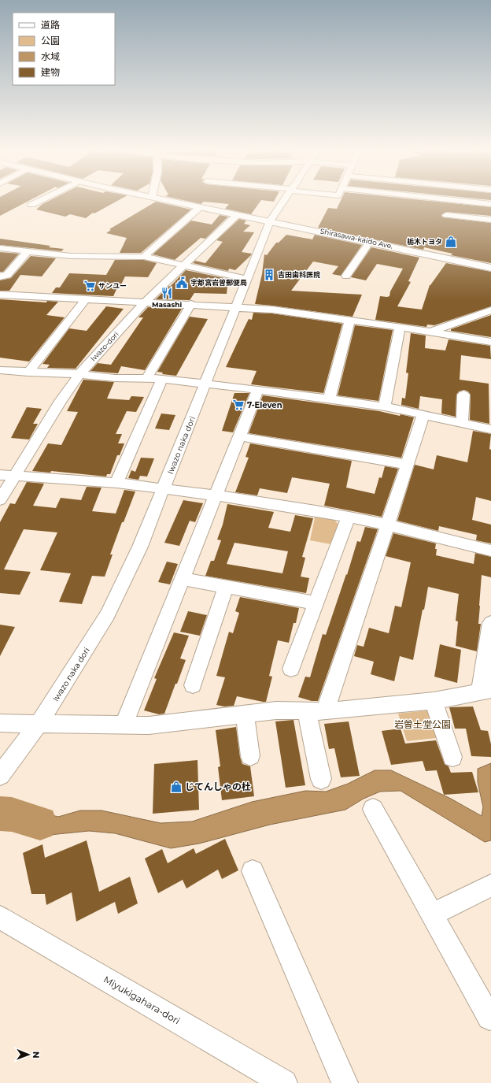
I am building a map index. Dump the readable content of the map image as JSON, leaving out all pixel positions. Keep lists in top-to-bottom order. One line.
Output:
{"streets":{"main road":["Shirasawa-kaido Ave."],"street":["Iwazo-dori","Iwazo naka dori","Miyukigahara-dori"]},"crossings":[["Shirasawa-kaido Ave.","Iwazo-dori"],["Shirasawa-kaido Ave.","Iwazo naka dori"]],"parks":["岩曽土堂公園"],"places":{"shop":["栃木トヨタ","じてんしゃの杜"],"building":["吉田歯科医院"],"public building":["宇都宮岩曽郵便局"],"supermarket":["サンユー","7-Eleven"],"restaurant":["Masashi"]},"legend":["道路","公園","水域","建物"],"north":"right"}
